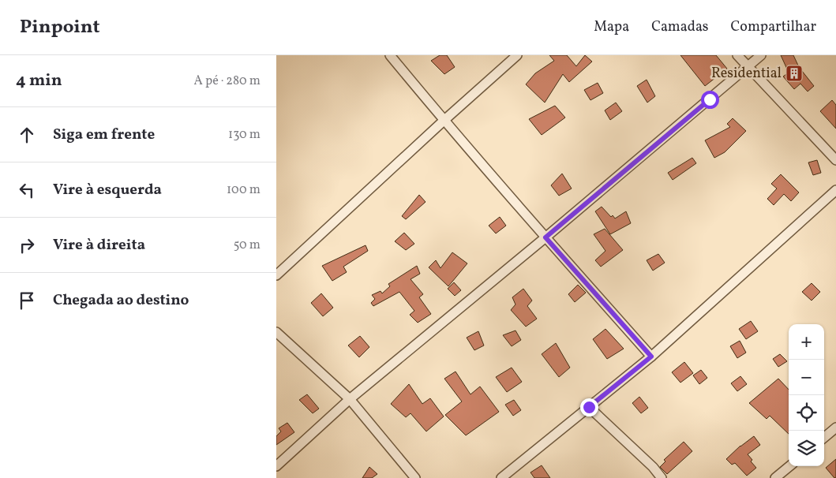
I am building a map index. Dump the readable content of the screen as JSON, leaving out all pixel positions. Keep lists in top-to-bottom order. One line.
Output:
{"places":{"building":["Residential"]},"page":{"header":"Pinpoint","nav":["Mapa","Camadas","Compartilhar"],"heading":["4 min","A pé · 280 m"],"list":[["Siga em frente","130 m"],["Vire à esquerda","100 m"],["Vire à direita","50 m"],"Chegada ao destino"],"map_buttons":["+","−"]}}
